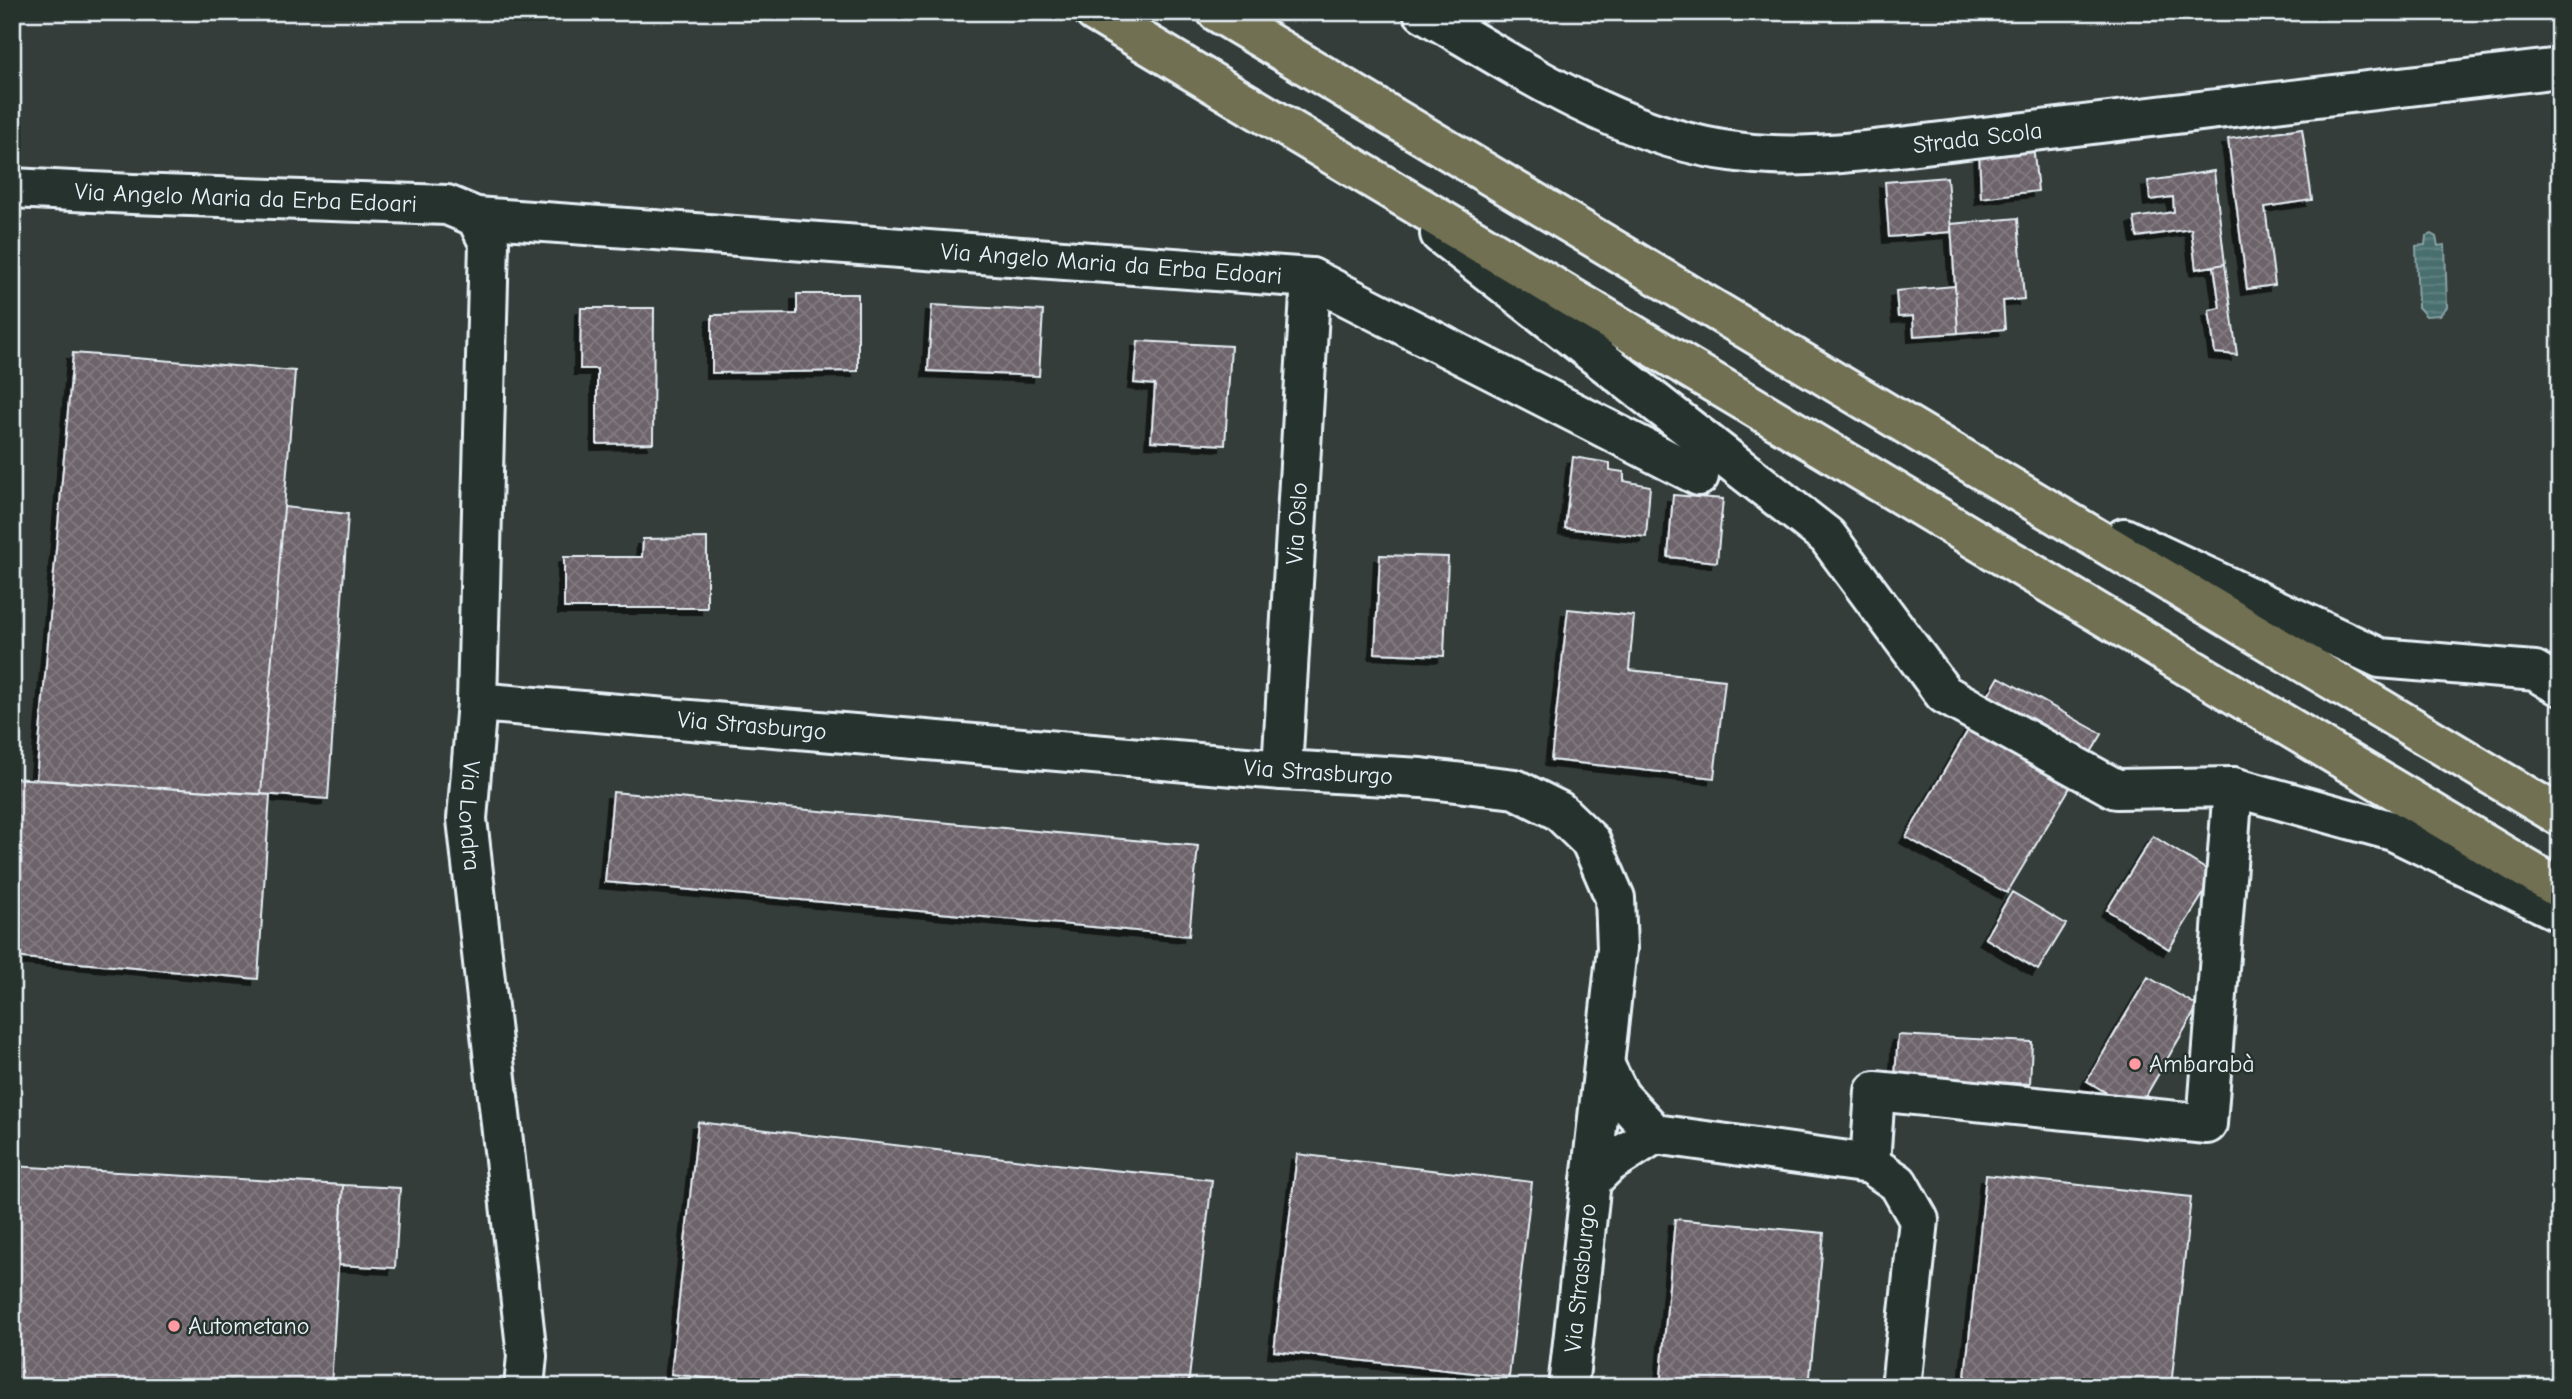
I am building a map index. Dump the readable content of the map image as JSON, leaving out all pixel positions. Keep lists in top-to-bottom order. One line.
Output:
{"streets":{"street":["Strada Scola","Via Angelo Maria da Erba Edoari","Via Oslo","Via Strasburgo","Via Londra"]},"crossings":[["Via Angelo Maria da Erba Edoari","Via Oslo"],["Via Angelo Maria da Erba Edoari","Via Londra"],["Via Oslo","Via Strasburgo"],["Via Strasburgo","Via Londra"]],"places":["Ambarabà","Autometano"]}
